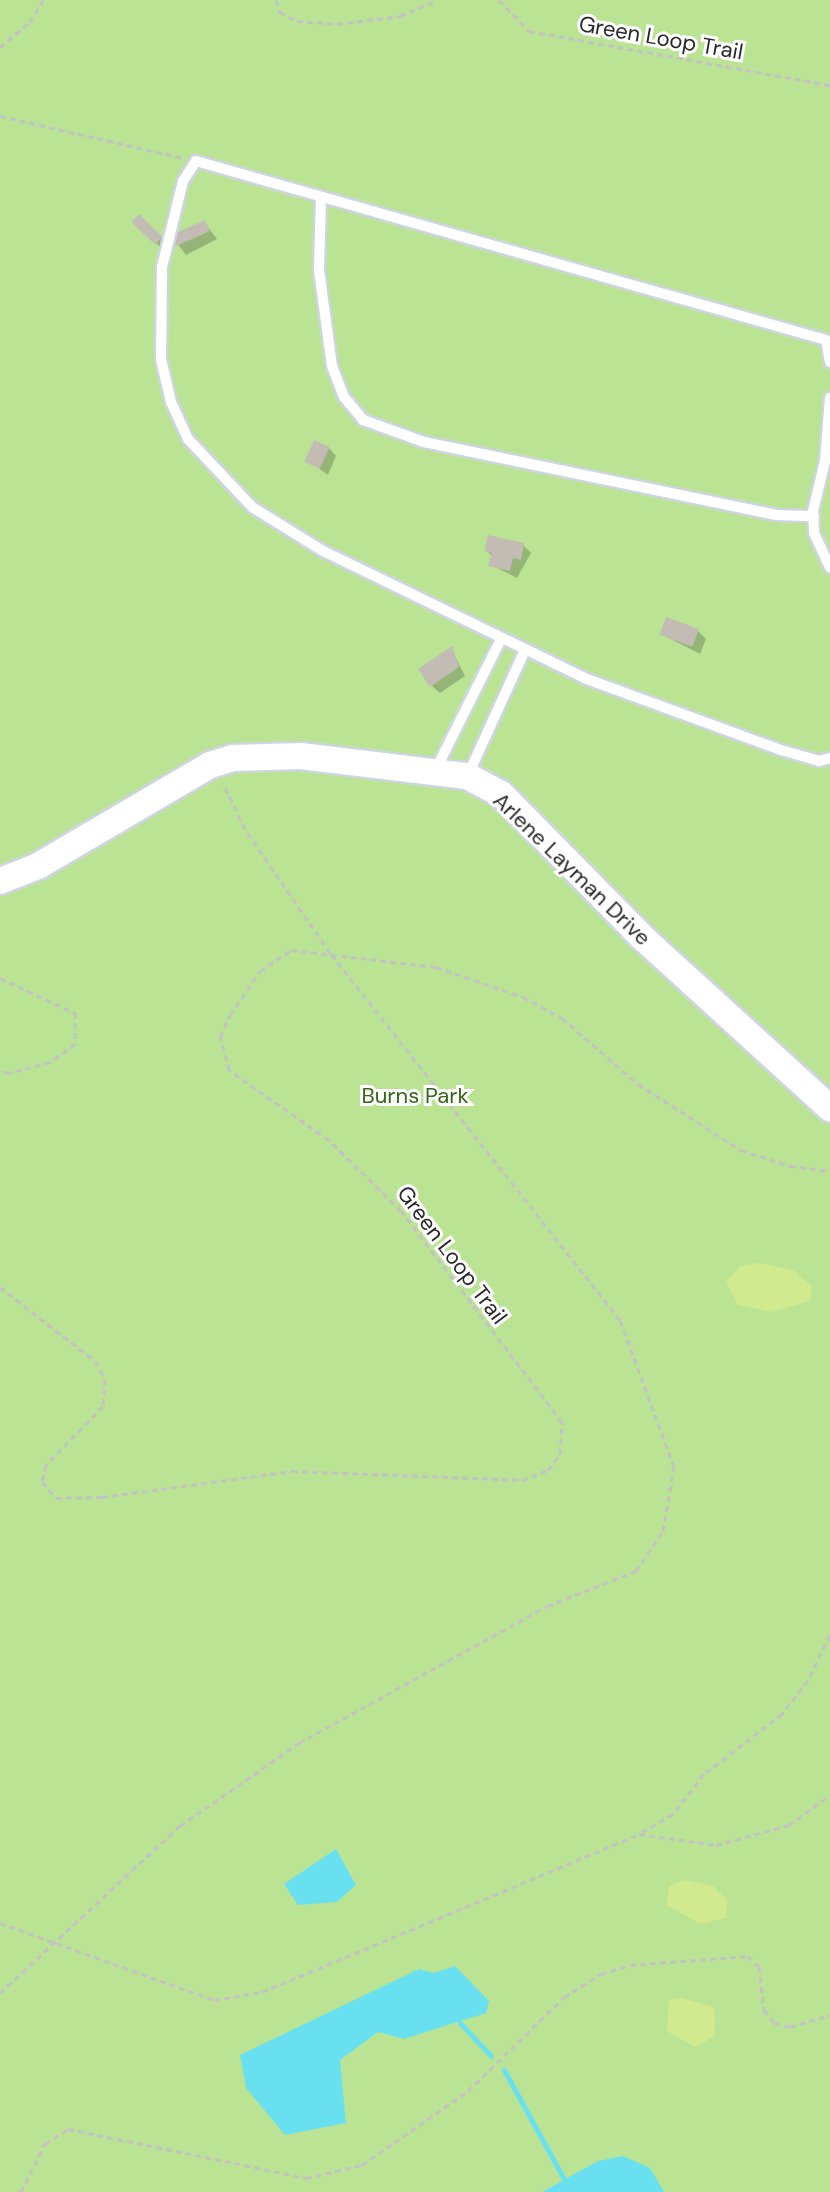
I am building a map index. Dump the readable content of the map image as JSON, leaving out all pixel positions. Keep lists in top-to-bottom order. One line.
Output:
{"streets":{"street":["Arlene Layman Drive"],"path":["Green Loop Trail"]},"parks":["Burns Park"]}
